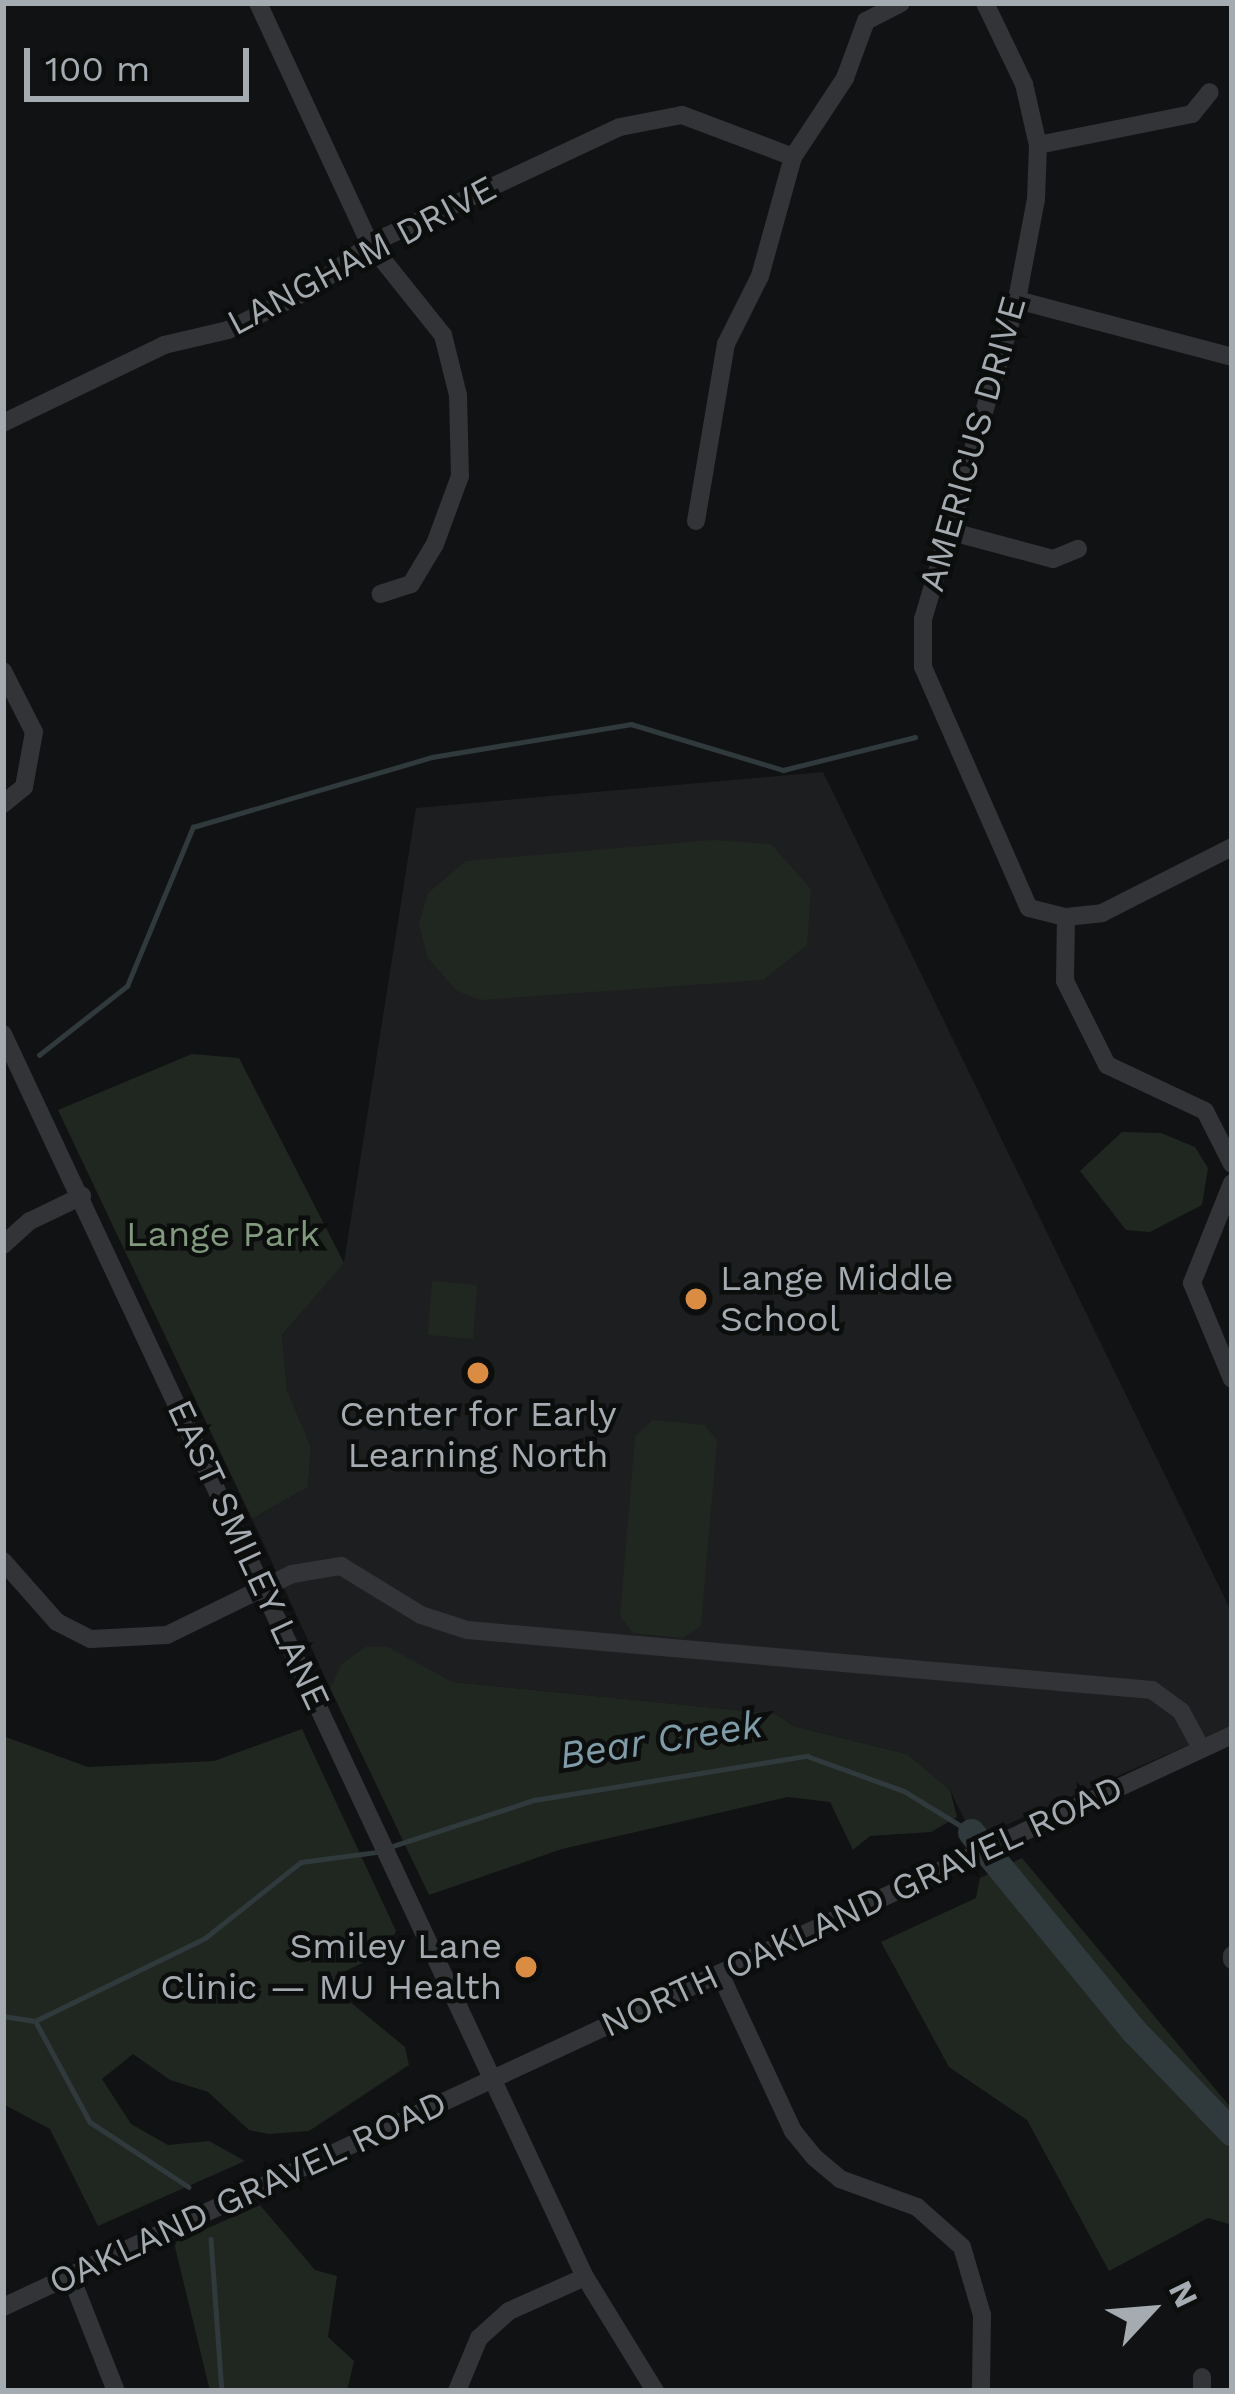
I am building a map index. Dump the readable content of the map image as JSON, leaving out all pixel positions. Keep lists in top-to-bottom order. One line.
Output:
{"streets":{"street":["LANGHAM DRIVE","AMERICUS DRIVE","EAST SMILEY LANE","NORTH OAKLAND GRAVEL ROAD","OAKLAND GRAVEL ROAD"]},"crossings":[["EAST SMILEY LANE","NORTH OAKLAND GRAVEL ROAD"],["EAST SMILEY LANE","OAKLAND GRAVEL ROAD"],["NORTH OAKLAND GRAVEL ROAD","OAKLAND GRAVEL ROAD"]],"water":["Bear Creek"],"parks":["Lange Park"],"places":["Lange Middle School","Center for Early Learning North","Smiley Lane Clinic — MU Health"],"scale_bar":"100 m","north":"top right"}
